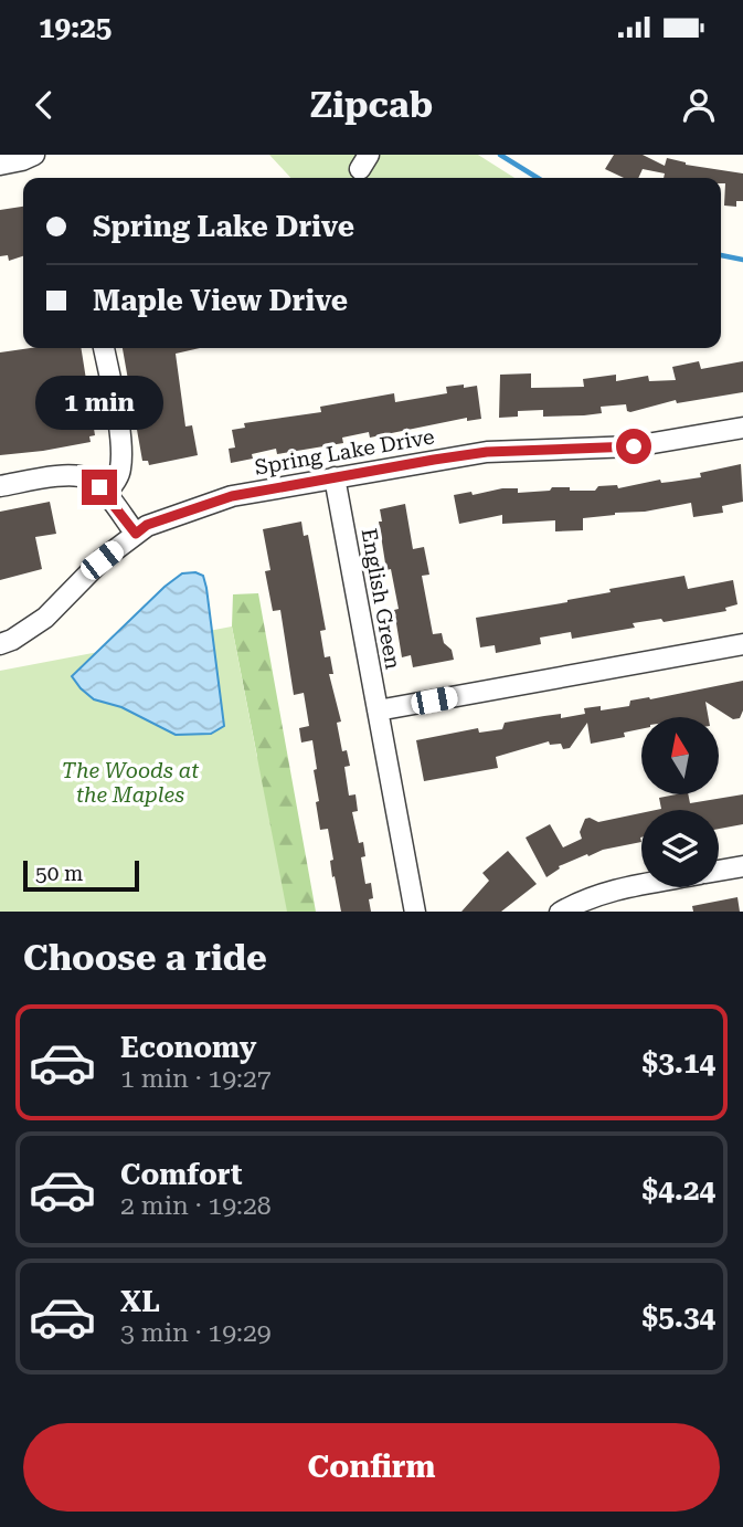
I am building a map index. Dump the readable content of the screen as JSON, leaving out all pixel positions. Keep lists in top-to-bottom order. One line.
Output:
{"streets":{"street":["Spring Lake Drive","English Green"]},"crossings":[["Spring Lake Drive","English Green"]],"parks":["The Woods at the Maples"],"scale_bar":"50 m","north":"top","page":{"status":"19:25","header":"Zipcab","banner":["Spring Lake Drive","Maple View Drive"],"bubble":"1 min","scale":"50 m","heading":"Choose a ride","list":[{"name":"Economy","note":"1 min · 19:27","value":"$3.14"},{"name":"Comfort","note":"2 min · 19:28","value":"$4.24"},{"name":"XL","note":"3 min · 19:29","value":"$5.34"}],"buttons":"Confirm"}}
